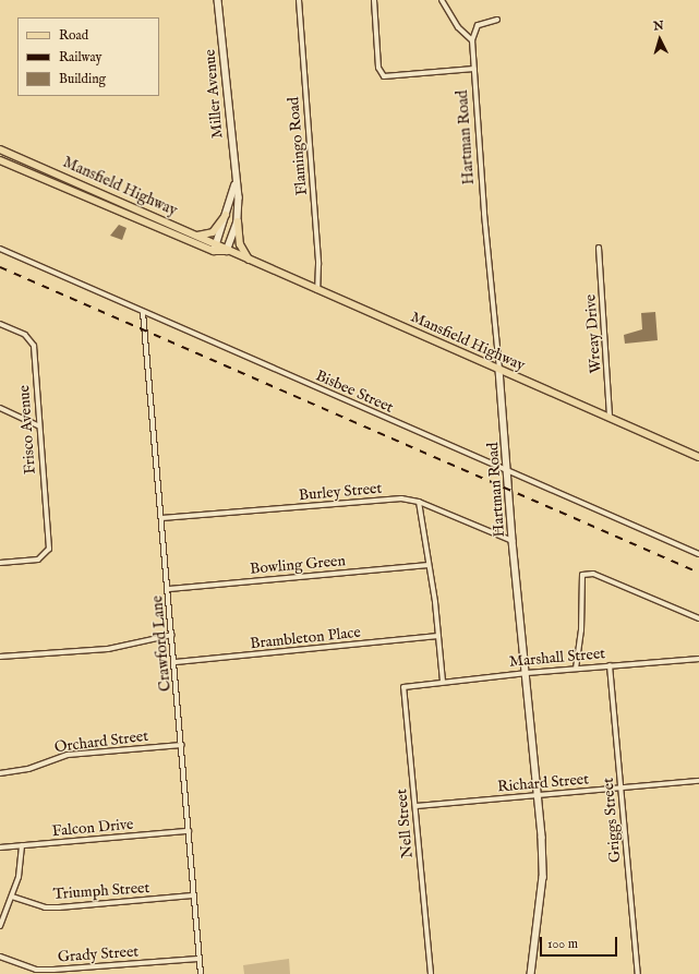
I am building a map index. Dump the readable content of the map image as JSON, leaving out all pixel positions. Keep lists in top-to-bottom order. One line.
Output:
{"streets":{"main road":["Mansfield Highway"],"street":["Miller Avenue","Hartman Road","Flamingo Road","Wreay Drive","Bisbee Street","Frisco Avenue","Burley Street","Bowling Green","Brambleton Place","Crawford Lane","Marshall Street","Orchard Street","Richard Street","Griggs Street","Nell Street","Falcon Drive","Triumph Street","Grady Street"]},"crossings":[["Miller Avenue","Mansfield Highway"],["Hartman Road","Mansfield Highway"],["Hartman Road","Bisbee Street"],["Hartman Road","Burley Street"],["Hartman Road","Marshall Street"],["Hartman Road","Richard Street"],["Flamingo Road","Mansfield Highway"],["Mansfield Highway","Wreay Drive"],["Bisbee Street","Crawford Lane"],["Burley Street","Crawford Lane"],["Bowling Green","Crawford Lane"],["Brambleton Place","Crawford Lane"],["Crawford Lane","Orchard Street"],["Crawford Lane","Falcon Drive"],["Crawford Lane","Triumph Street"],["Crawford Lane","Grady Street"],["Marshall Street","Griggs Street"],["Marshall Street","Nell Street"],["Richard Street","Griggs Street"],["Richard Street","Nell Street"]],"legend":["Road","Railway","Building"],"scale_bar":"100 m","north":"top"}
